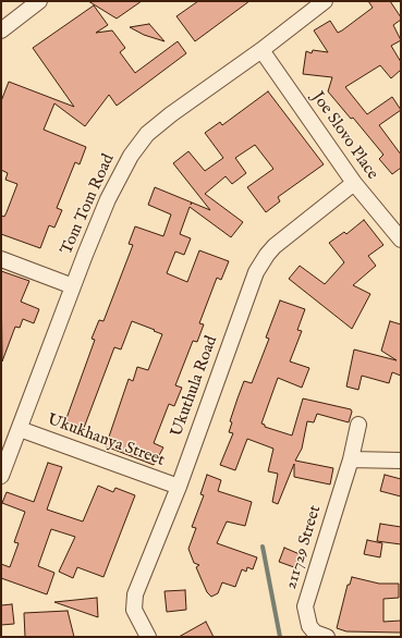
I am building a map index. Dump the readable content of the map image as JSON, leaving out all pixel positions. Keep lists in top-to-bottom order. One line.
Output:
{"streets":{"street":["Joe Slovo Place","Tom Tom Road","Ukuthula Road","Ukukhanya Street","211729 Street"]},"crossings":[["Joe Slovo Place","Tom Tom Road"],["Joe Slovo Place","Ukuthula Road"],["Tom Tom Road","Ukukhanya Street"],["Ukuthula Road","Ukukhanya Street"]]}
